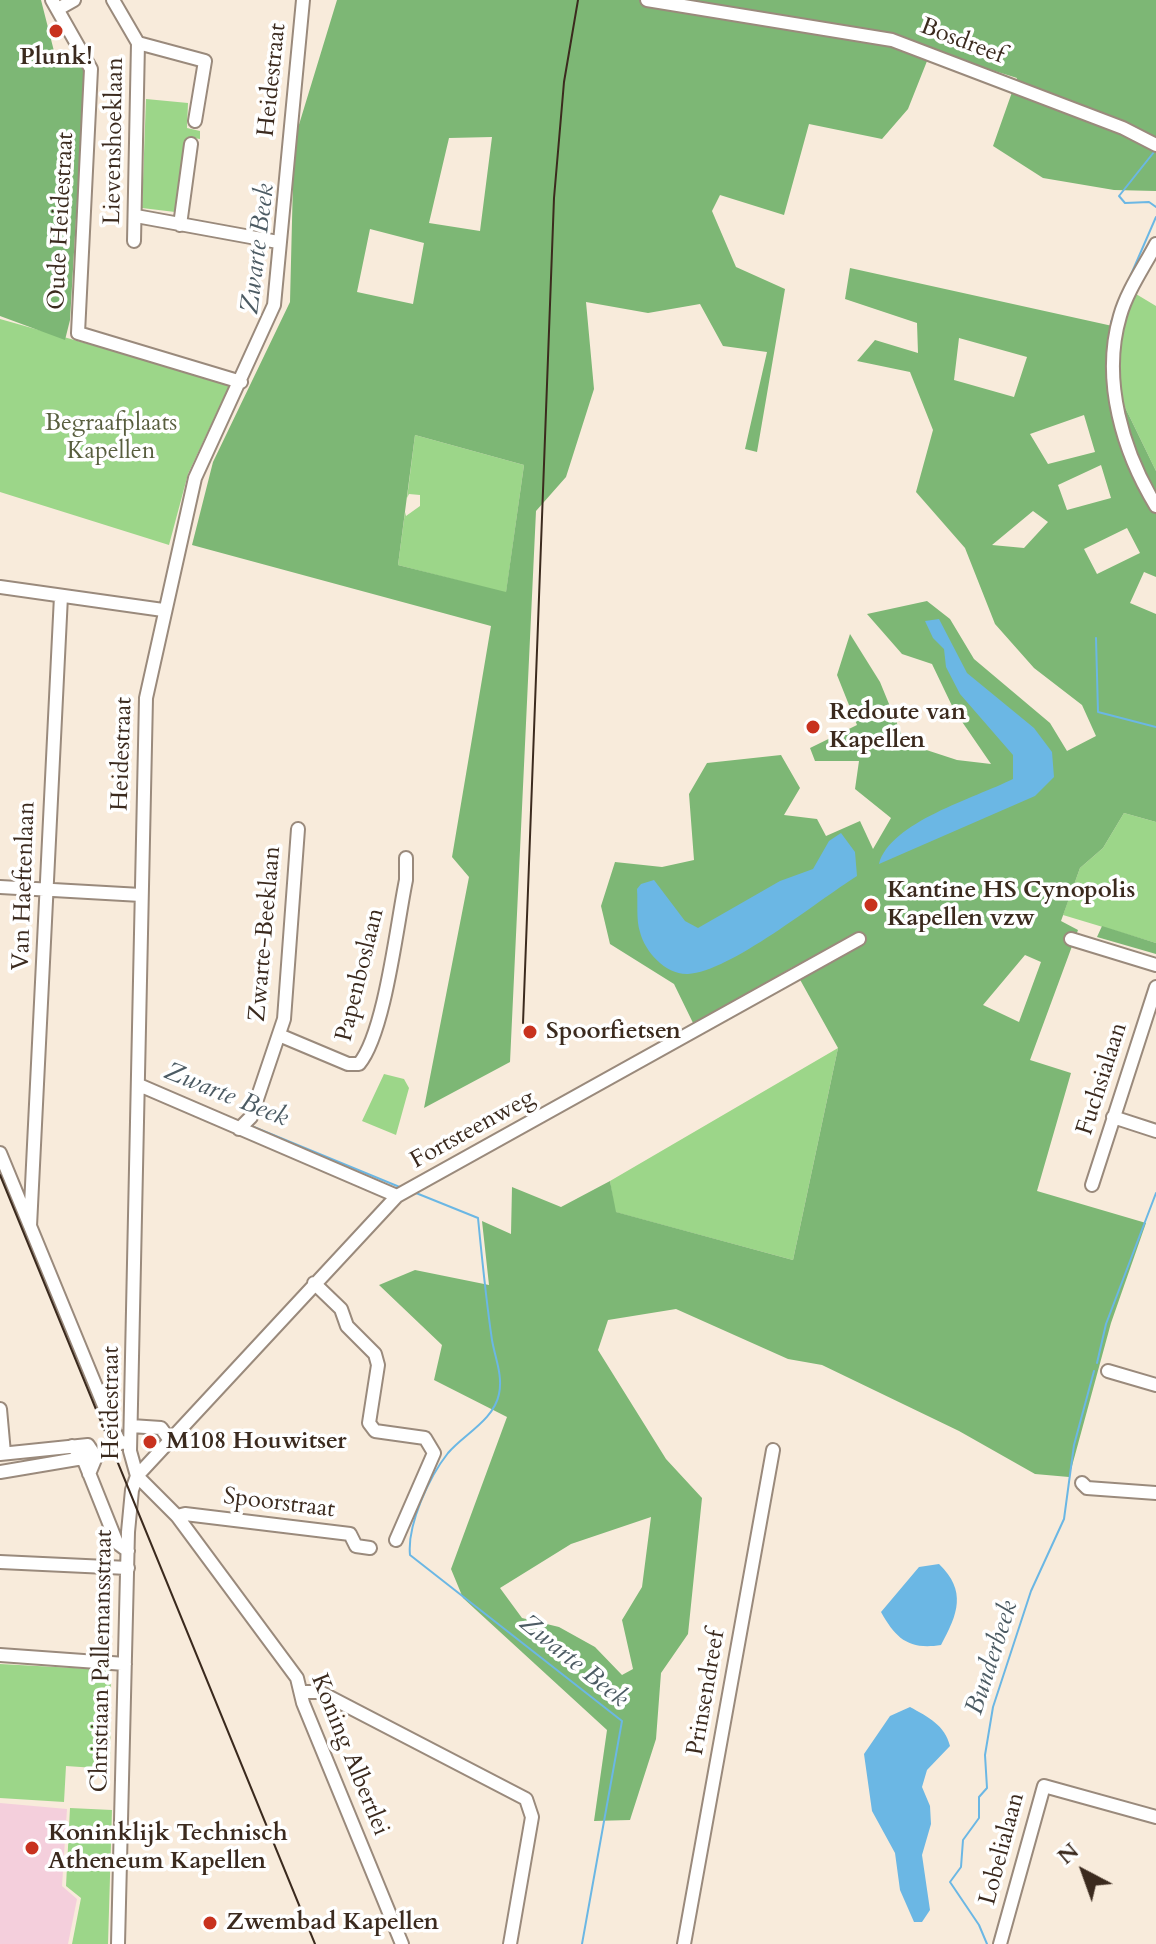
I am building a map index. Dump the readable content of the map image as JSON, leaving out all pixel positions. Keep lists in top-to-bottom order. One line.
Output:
{"streets":{"street":["Bosdreef","Heidestraat","Lievenshoeklaan","Oude Heidestraat","Van Haeftenlaan","Zwarte-Beeklaan","Papenboslaan","Fuchsialaan","Fortsteenweg","Spoorstraat","Christiaan Pallemansstraat","Prinsendreef","Koning Albertlei","Lobelialaan"]},"crossings":[["Heidestraat","Oude Heidestraat"],["Heidestraat","Fortsteenweg"],["Heidestraat","Spoorstraat"],["Heidestraat","Christiaan Pallemansstraat"],["Heidestraat","Koning Albertlei"],["Zwarte-Beeklaan","Papenboslaan"],["Fortsteenweg","Christiaan Pallemansstraat"],["Spoorstraat","Koning Albertlei"]],"water":["Zwarte Beek","Bunderbeek"],"parks":["Begraafplaats Kapellen"],"places":["Plunk!","Redoute van Kapellen","Kantine HS Cynopolis Kapellen vzw","Spoorfietsen","M108 Houwitser","Koninklijk Technisch Atheneum Kapellen","Zwembad Kapellen"],"north":"top left"}
